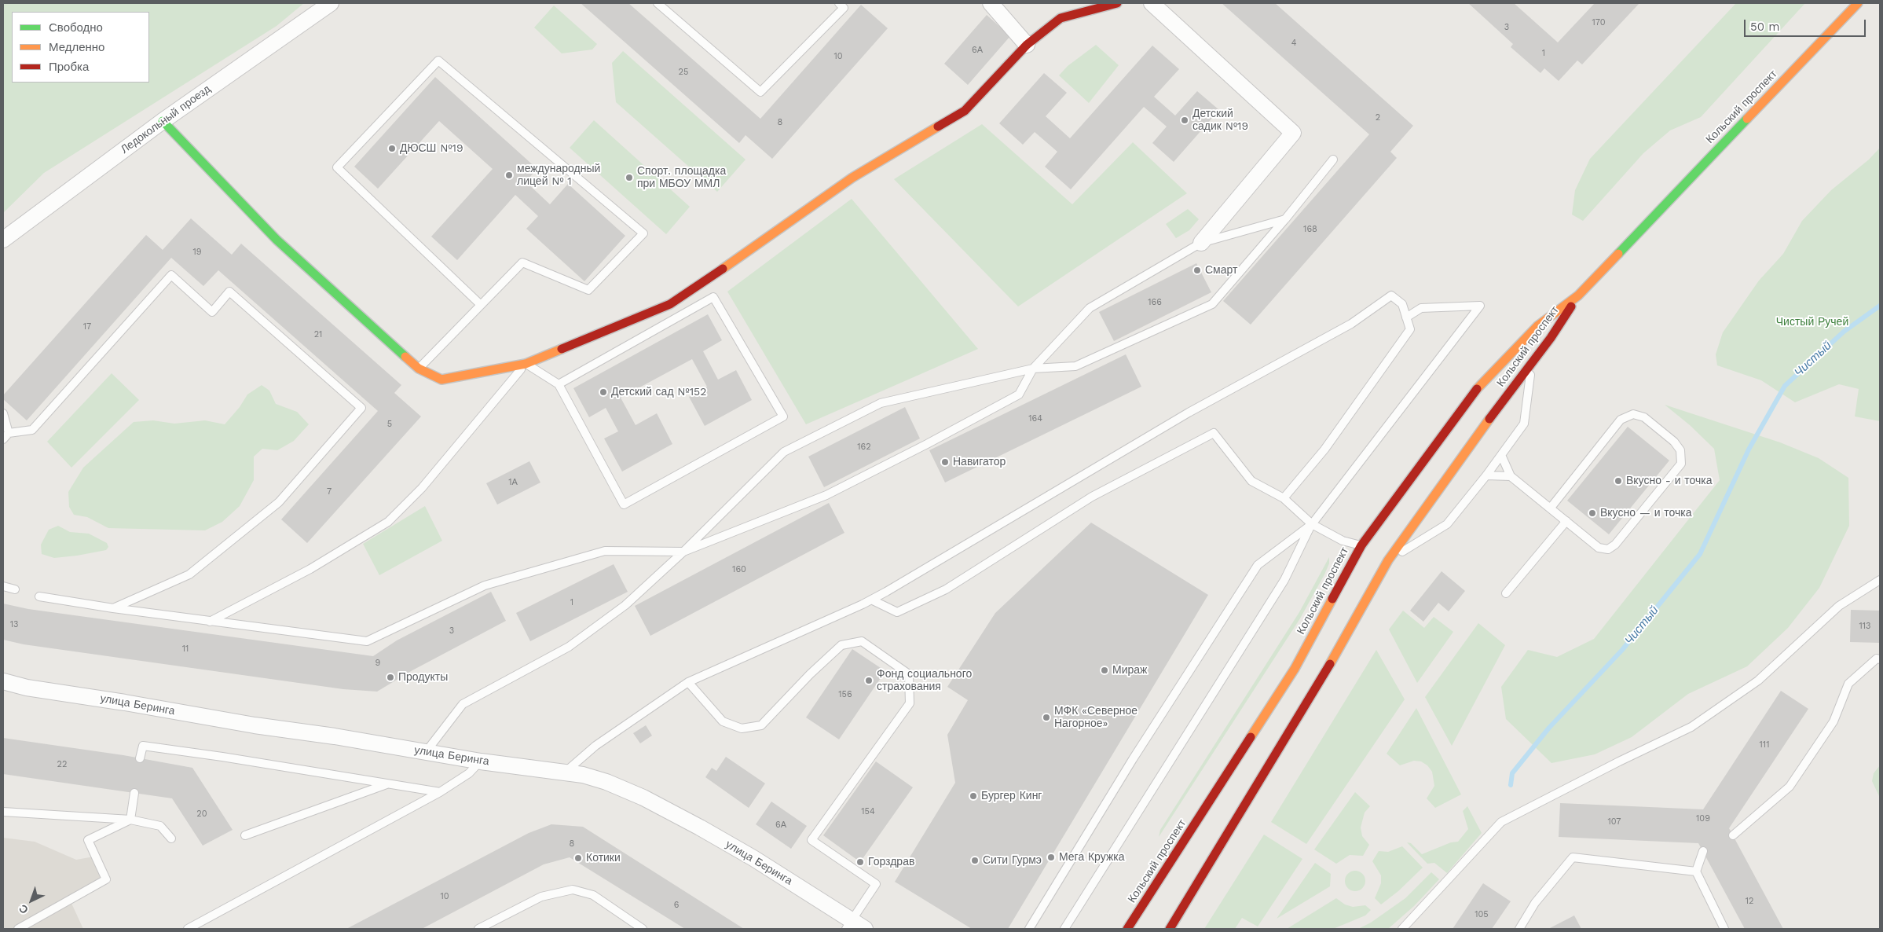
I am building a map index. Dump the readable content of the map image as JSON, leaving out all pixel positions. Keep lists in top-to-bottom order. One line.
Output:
{"streets":{"main road":["Кольский проспект"],"street":["Ледокольный проезд","улица Беринга"]},"water":["Чистый"],"parks":["Чистый Ручей"],"places":["Детский садик №19","ДЮСШ №19","международный лицей № 1","Спорт. площадка при МБОУ ММЛ","Смарт","Детский сад №152","Навигатор","Вкусно - и точка","Вкусно — и точка","Мираж","Продукты","Фонд социального страхования","МФК «Северное Нагорное»","Бургер Кинг","Мега Кружка","Котики","Сити Гурмэ","Горздрав"],"house_numbers":["170","3","4","6А","1","10","25","2","8","168","19","166","17","21","164","5","162","1А","7","160","1","13","113","3","11","9","156","111","22","154","20","109","107","6А","8","10","12","6","105"],"legend":["Свободно","Медленно","Пробка"],"scale_bar":"50 m","north":"bottom left"}
